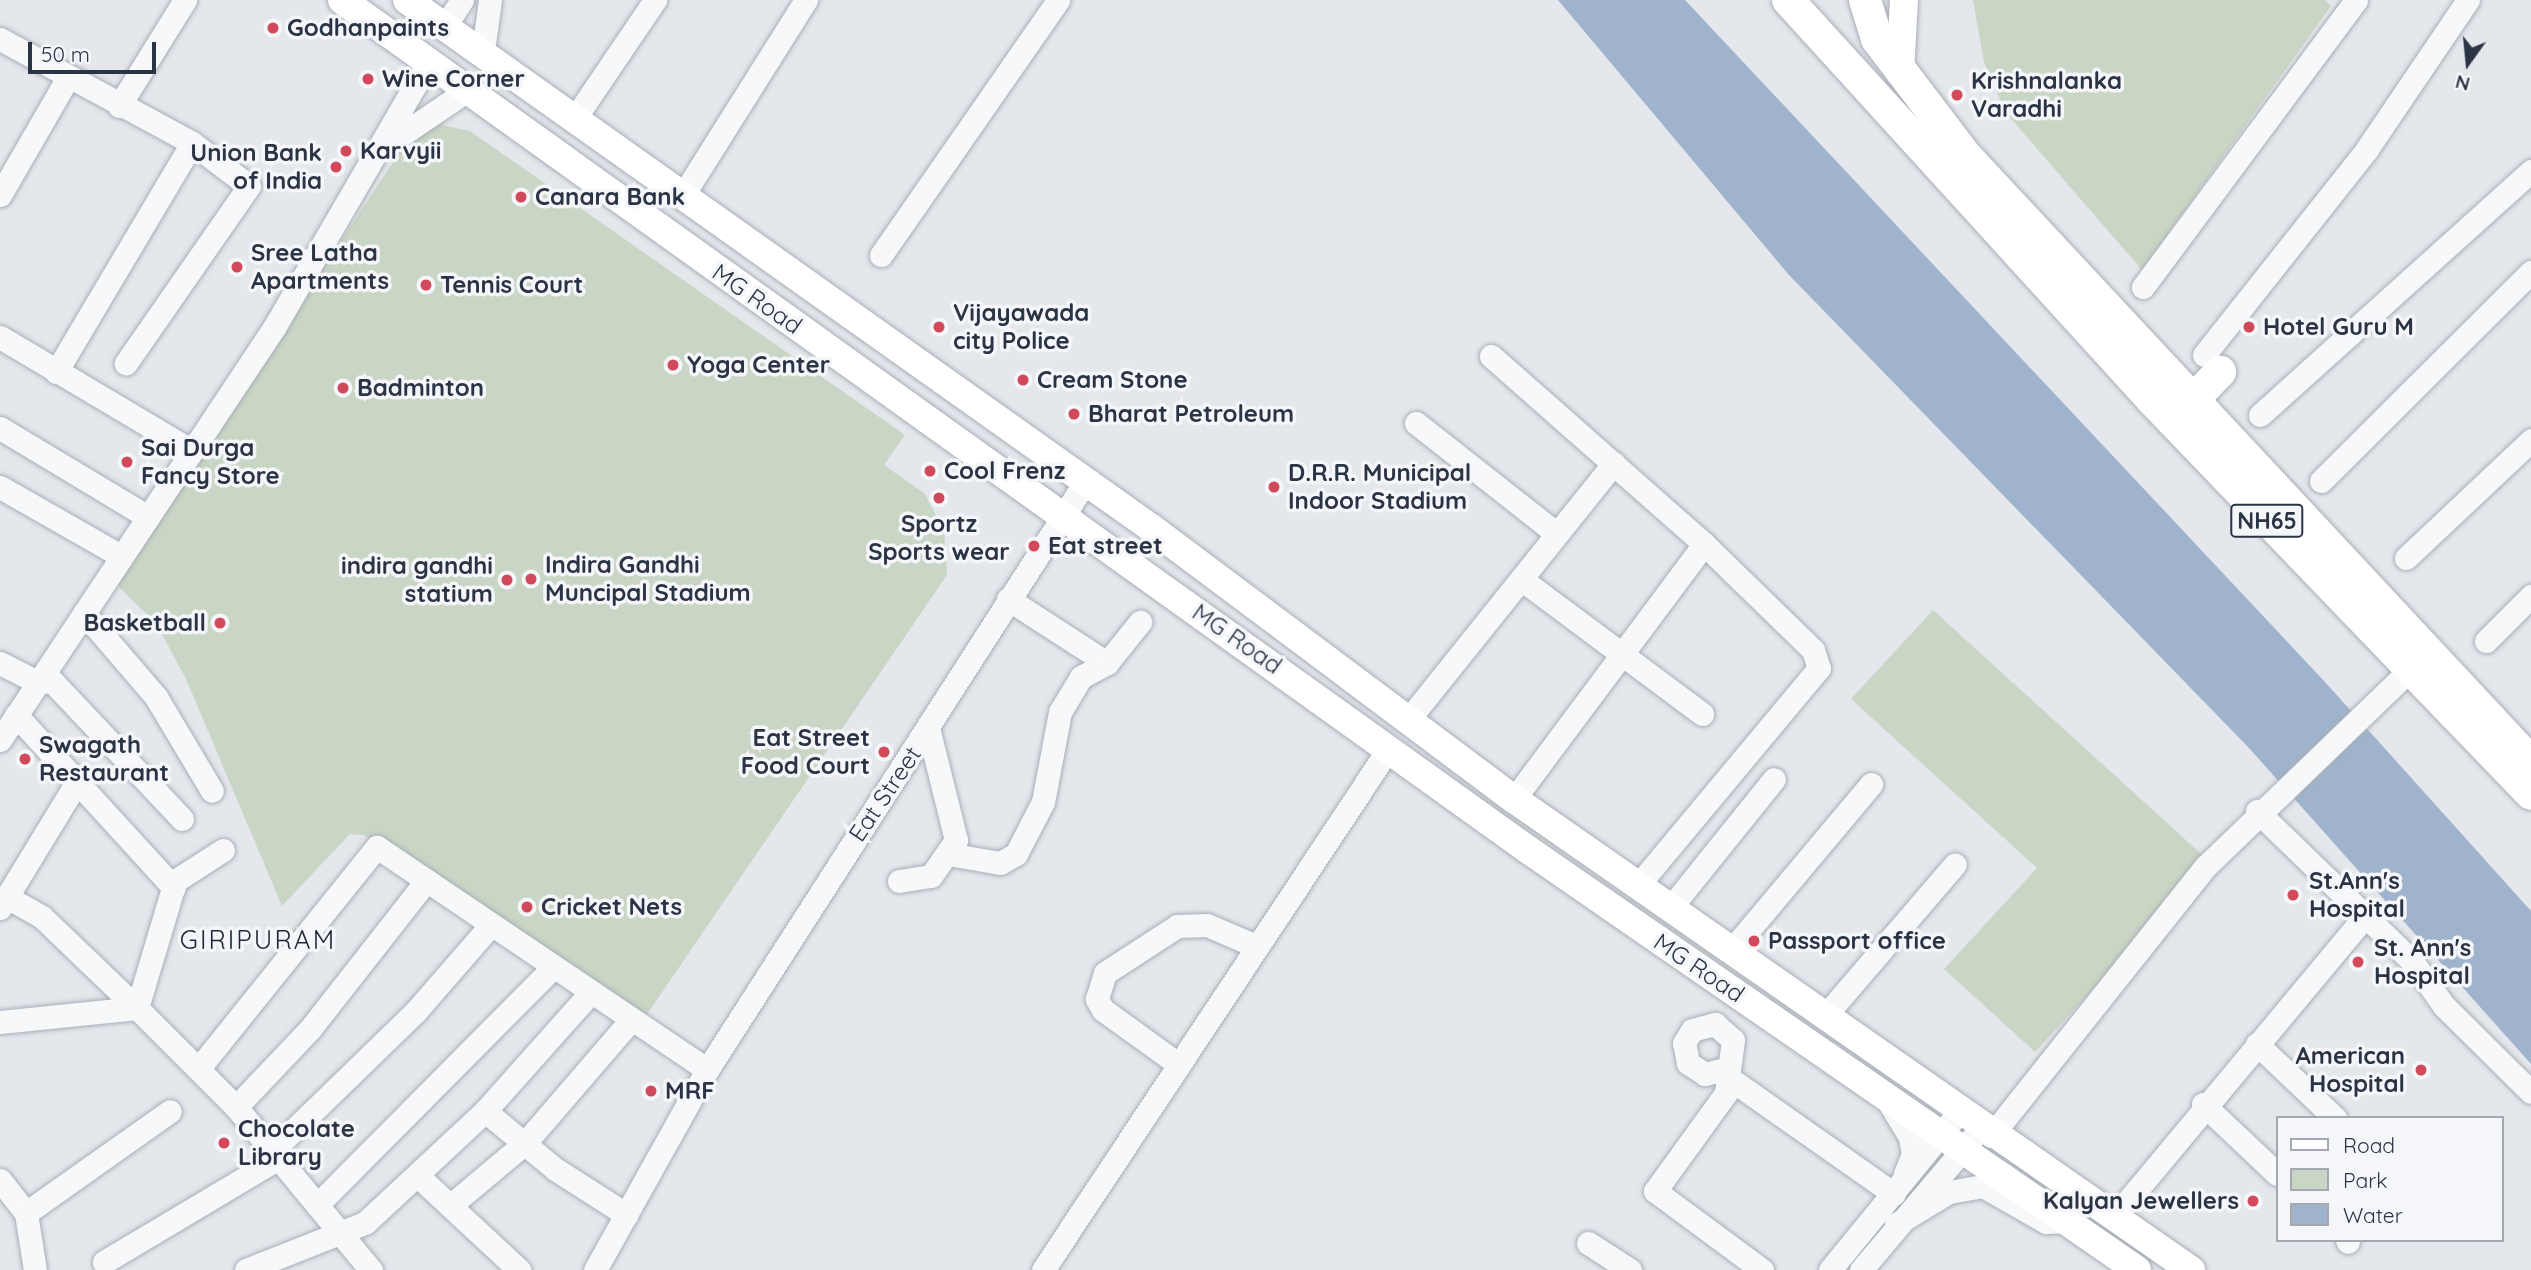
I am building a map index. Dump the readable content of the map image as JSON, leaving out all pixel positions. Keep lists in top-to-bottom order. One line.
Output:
{"streets":{"highway":["NH65"],"main road":["MG Road"],"street":["Eat Street"]},"crossings":[["MG Road","Eat Street"]],"districts":["GIRIPURAM"],"places":["Godhanpaints","Wine Corner","Krishnalanka Varadhi","Karvyii","Union Bank of India","Canara Bank","Sree Latha Apartments","Tennis Court","Vijayawada city Police","Hotel Guru M","Yoga Center","Cream Stone","Badminton","Bharat Petroleum","Sai Durga Fancy Store","Cool Frenz","D.R.R. Municipal Indoor Stadium","Sportz Sports wear","Eat street","Indira Gandhi Muncipal Stadium","indira gandhi statium","Basketball","Eat Street Food Court","Swagath Restaurant","St.Ann's Hospital","Cricket Nets","Passport office","St. Ann's Hospital","American Hospital","MRF","Chocolate Library","Kalyan Jewellers"],"legend":["Road","Park","Water"],"scale_bar":"50 m","north":"bottom"}
